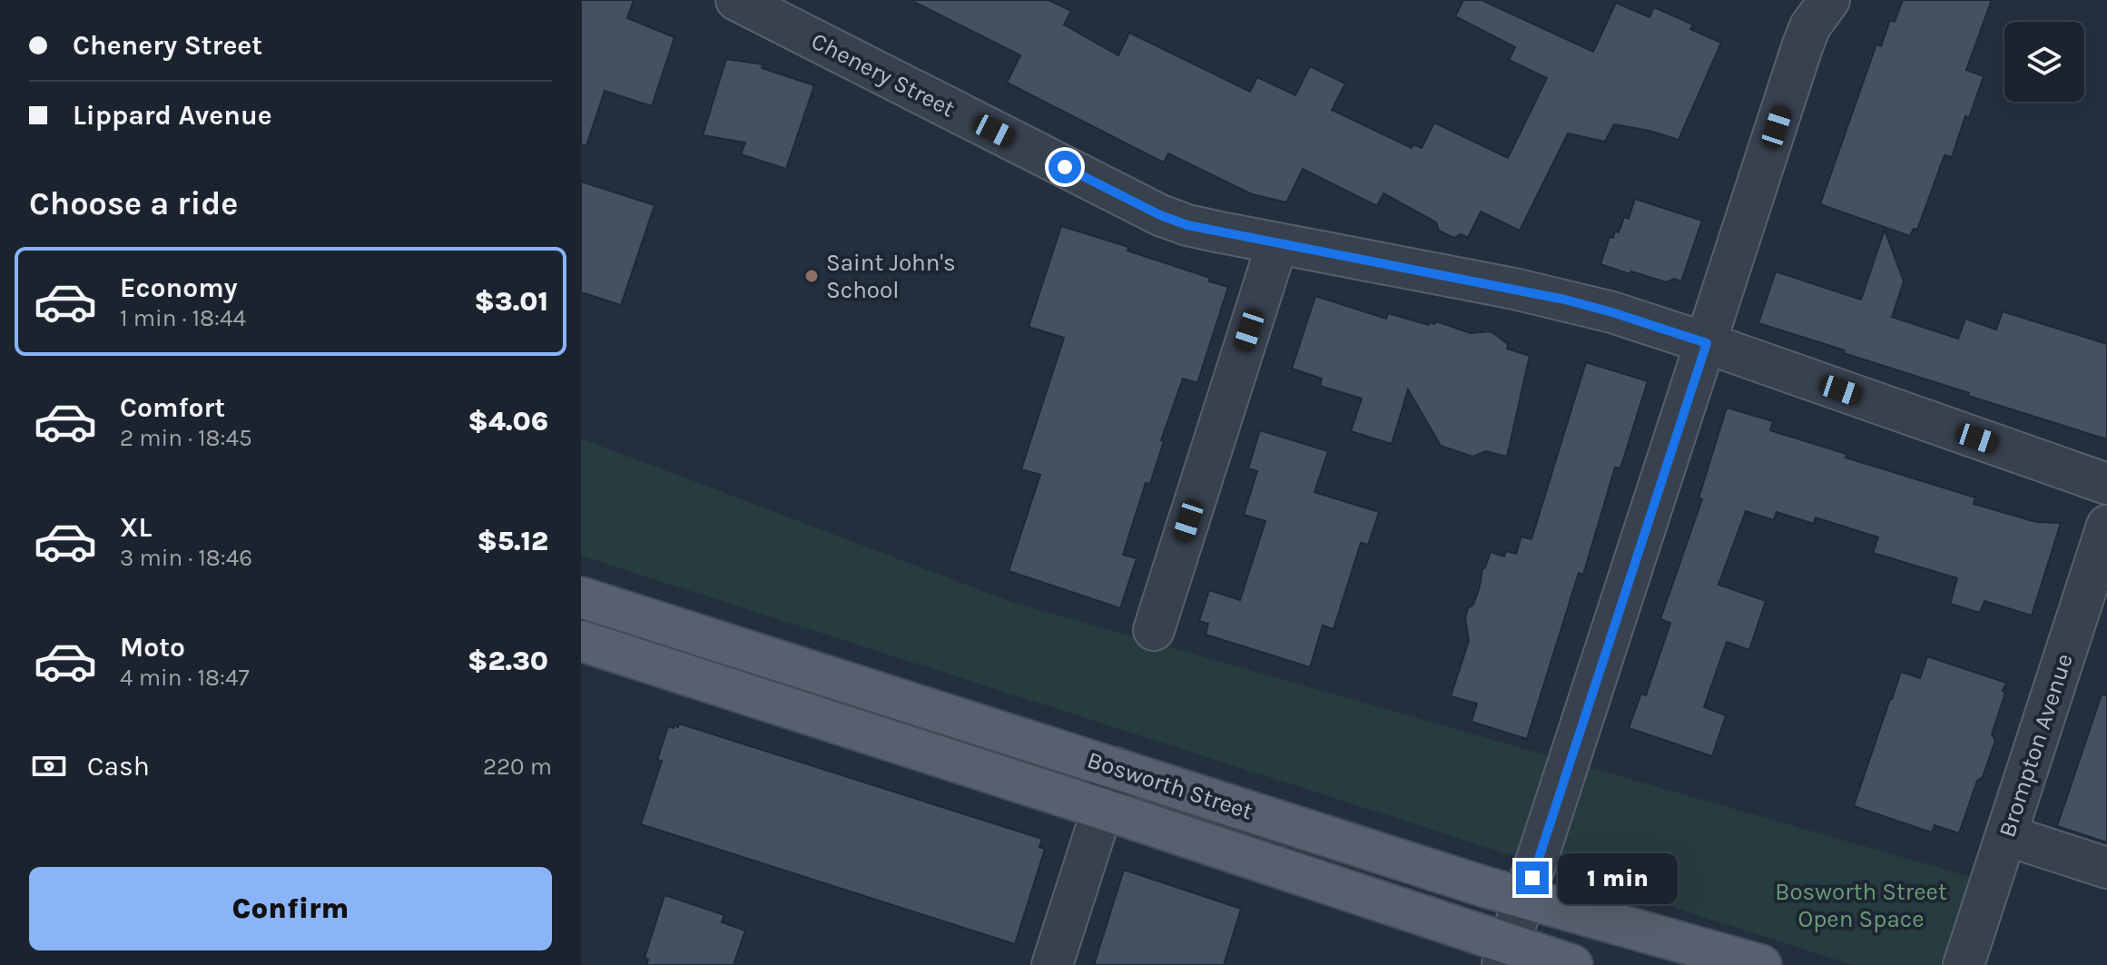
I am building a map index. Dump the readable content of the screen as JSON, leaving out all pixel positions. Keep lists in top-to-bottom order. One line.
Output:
{"streets":{"main road":["Bosworth Street"],"street":["Chenery Street","Brompton Avenue"]},"parks":["Bosworth Street Open Space"],"places":["Saint John's School"],"page":{"banner":["Chenery Street","Lippard Avenue"],"heading":"Choose a ride","list":[{"name":"Economy","note":"1 min · 18:44","value":"$3.01"},{"name":"Comfort","note":"2 min · 18:45","value":"$4.06"},{"name":"XL","note":"3 min · 18:46","value":"$5.12"},{"name":"Moto","note":"4 min · 18:47","value":"$2.30"}],"pay":["Cash","220 m"],"buttons":"Confirm","bubble":"1 min"}}
